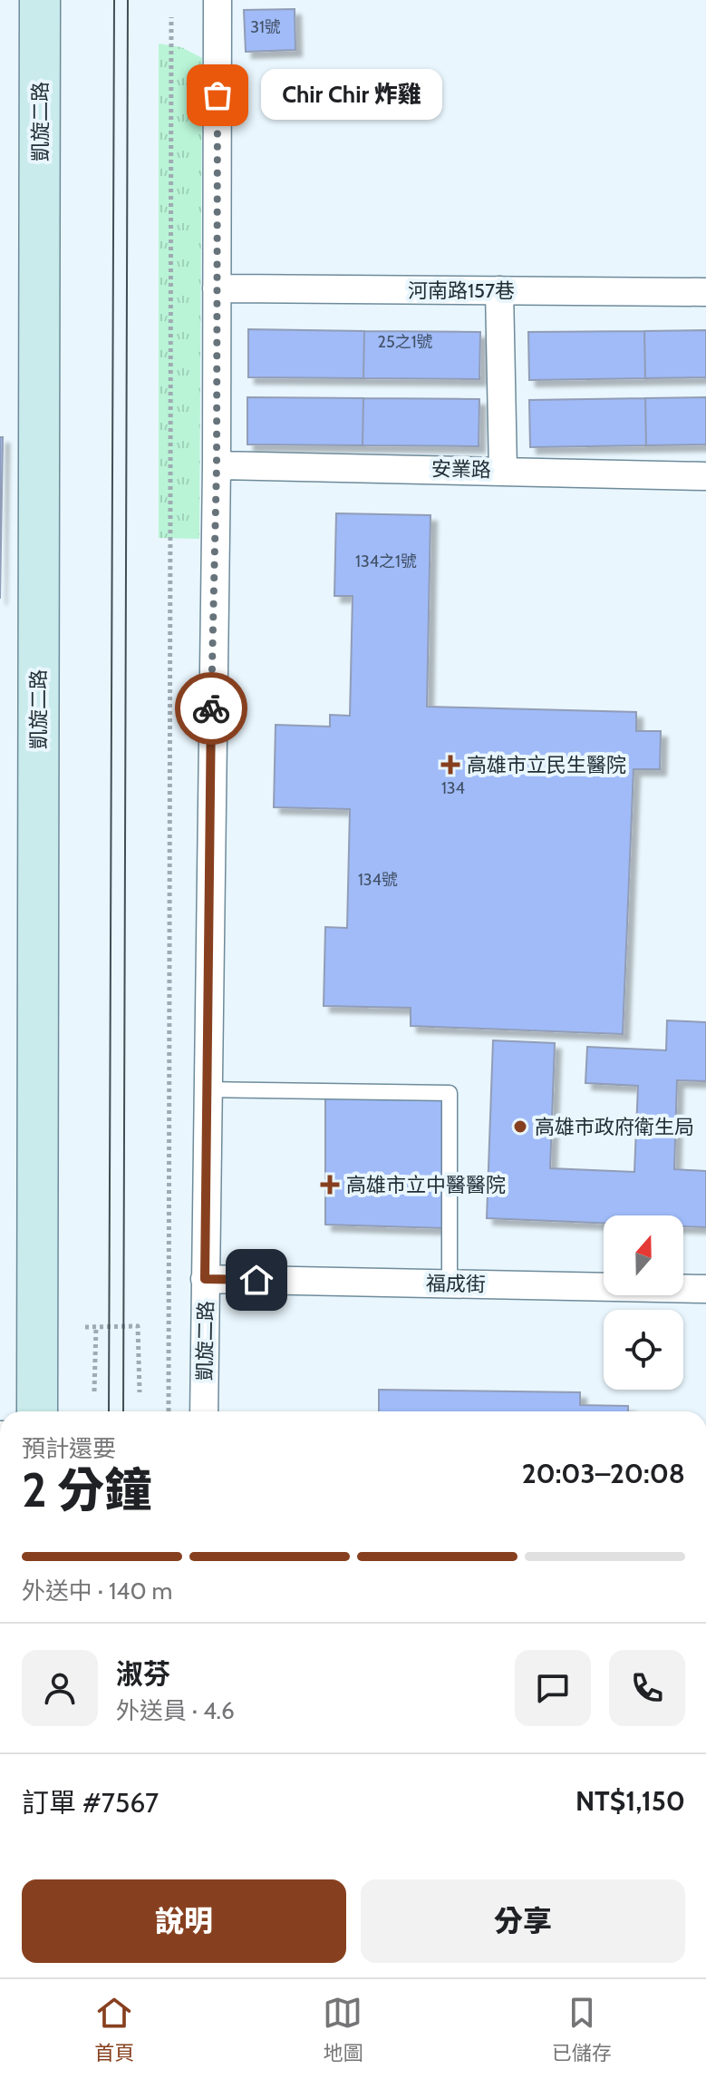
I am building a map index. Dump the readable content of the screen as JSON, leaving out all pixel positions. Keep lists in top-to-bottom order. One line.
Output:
{"streets":{"street":["凱旋二路","河南路157巷","安業路","福成街"]},"crossings":[["凱旋二路","河南路157巷"],["凱旋二路","安業路"],["凱旋二路","福成街"]],"places":{"other":["Chir Chir 炸雞","高雄市政府衛生局"],"health":["高雄市立民生醫院","高雄市立中醫醫院"]},"house_numbers":["31號","25之1號","134之1號","134","134號"],"north":"top","page":{"bubble":"Chir Chir 炸雞","heading":["2 分鐘","預計還要","20:03–20:08"],"panel":["淑芬","外送員 · 4.6","訂單 #7567","NT$1,150"],"bar":"外送中 · 140 m","buttons":["說明","分享"],"tabs":["首頁","地圖","已儲存"]}}
